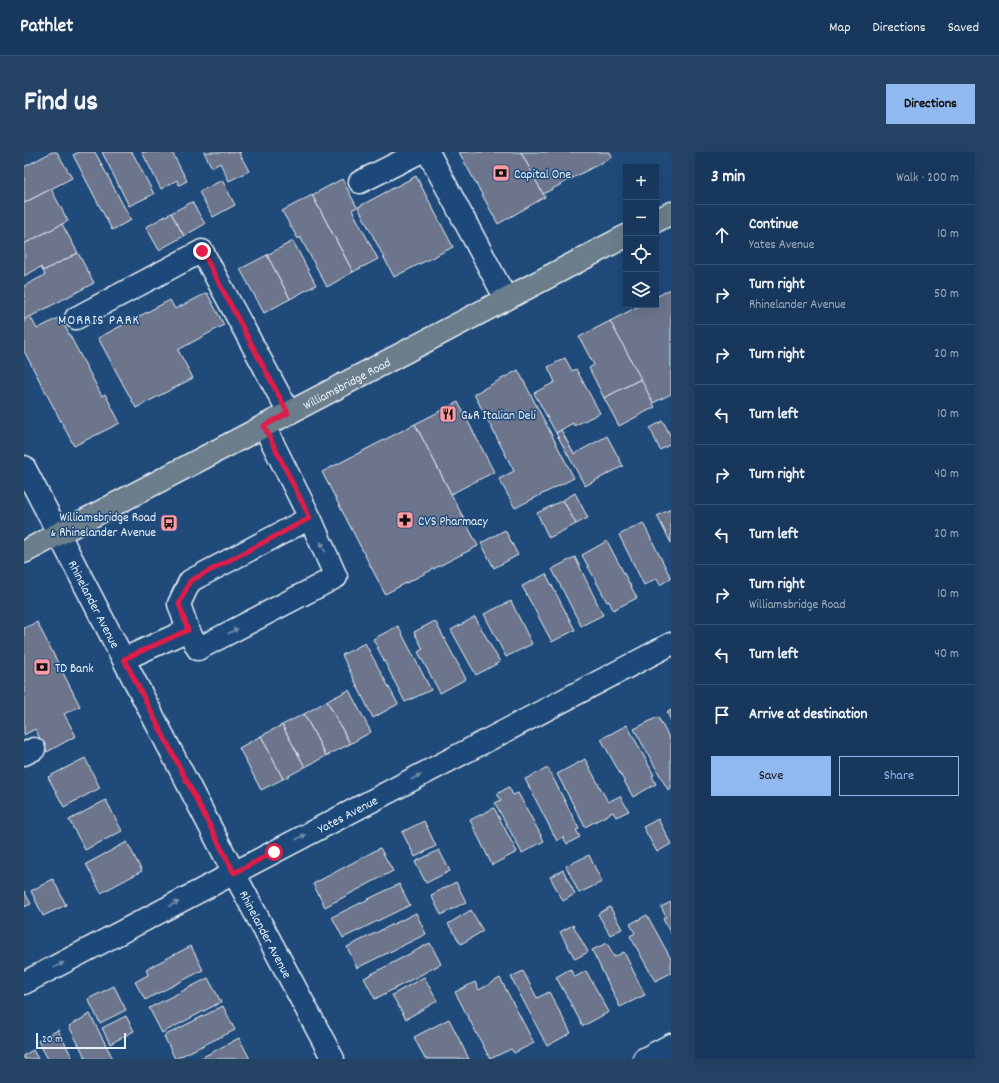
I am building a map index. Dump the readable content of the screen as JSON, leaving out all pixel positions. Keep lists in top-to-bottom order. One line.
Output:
{"streets":{"main road":["Williamsbridge Road"],"street":["Rhinelander Avenue","Yates Avenue"]},"crossings":[["Williamsbridge Road","Rhinelander Avenue"],["Rhinelander Avenue","Yates Avenue"]],"one_way":["Yates Avenue"],"districts":["MORRIS PARK"],"places":{"bank":["Capital One","TD Bank"],"restaurant":["G&R Italian Deli"],"pharmacy":["CVS Pharmacy"],"bus stop":["Williamsbridge Road & Rhinelander Avenue"]},"scale_bar":"20 m","page":{"header":"Pathlet","nav":["Map","Directions","Saved"],"title":"Find us","buttons":["Directions",["Save","Share"]],"heading":["3 min","Walk · 200 m"],"map_buttons":["+","−"],"list":[["Continue","Yates Avenue","10 m"],["Turn right","Rhinelander Avenue","50 m"],["Turn right","20 m"],["Turn left","10 m"],["Turn right","40 m"],["Turn left","20 m"],["Turn right","Williamsbridge Road","10 m"],["Turn left","40 m"],"Arrive at destination"],"scale":"20 m"}}
